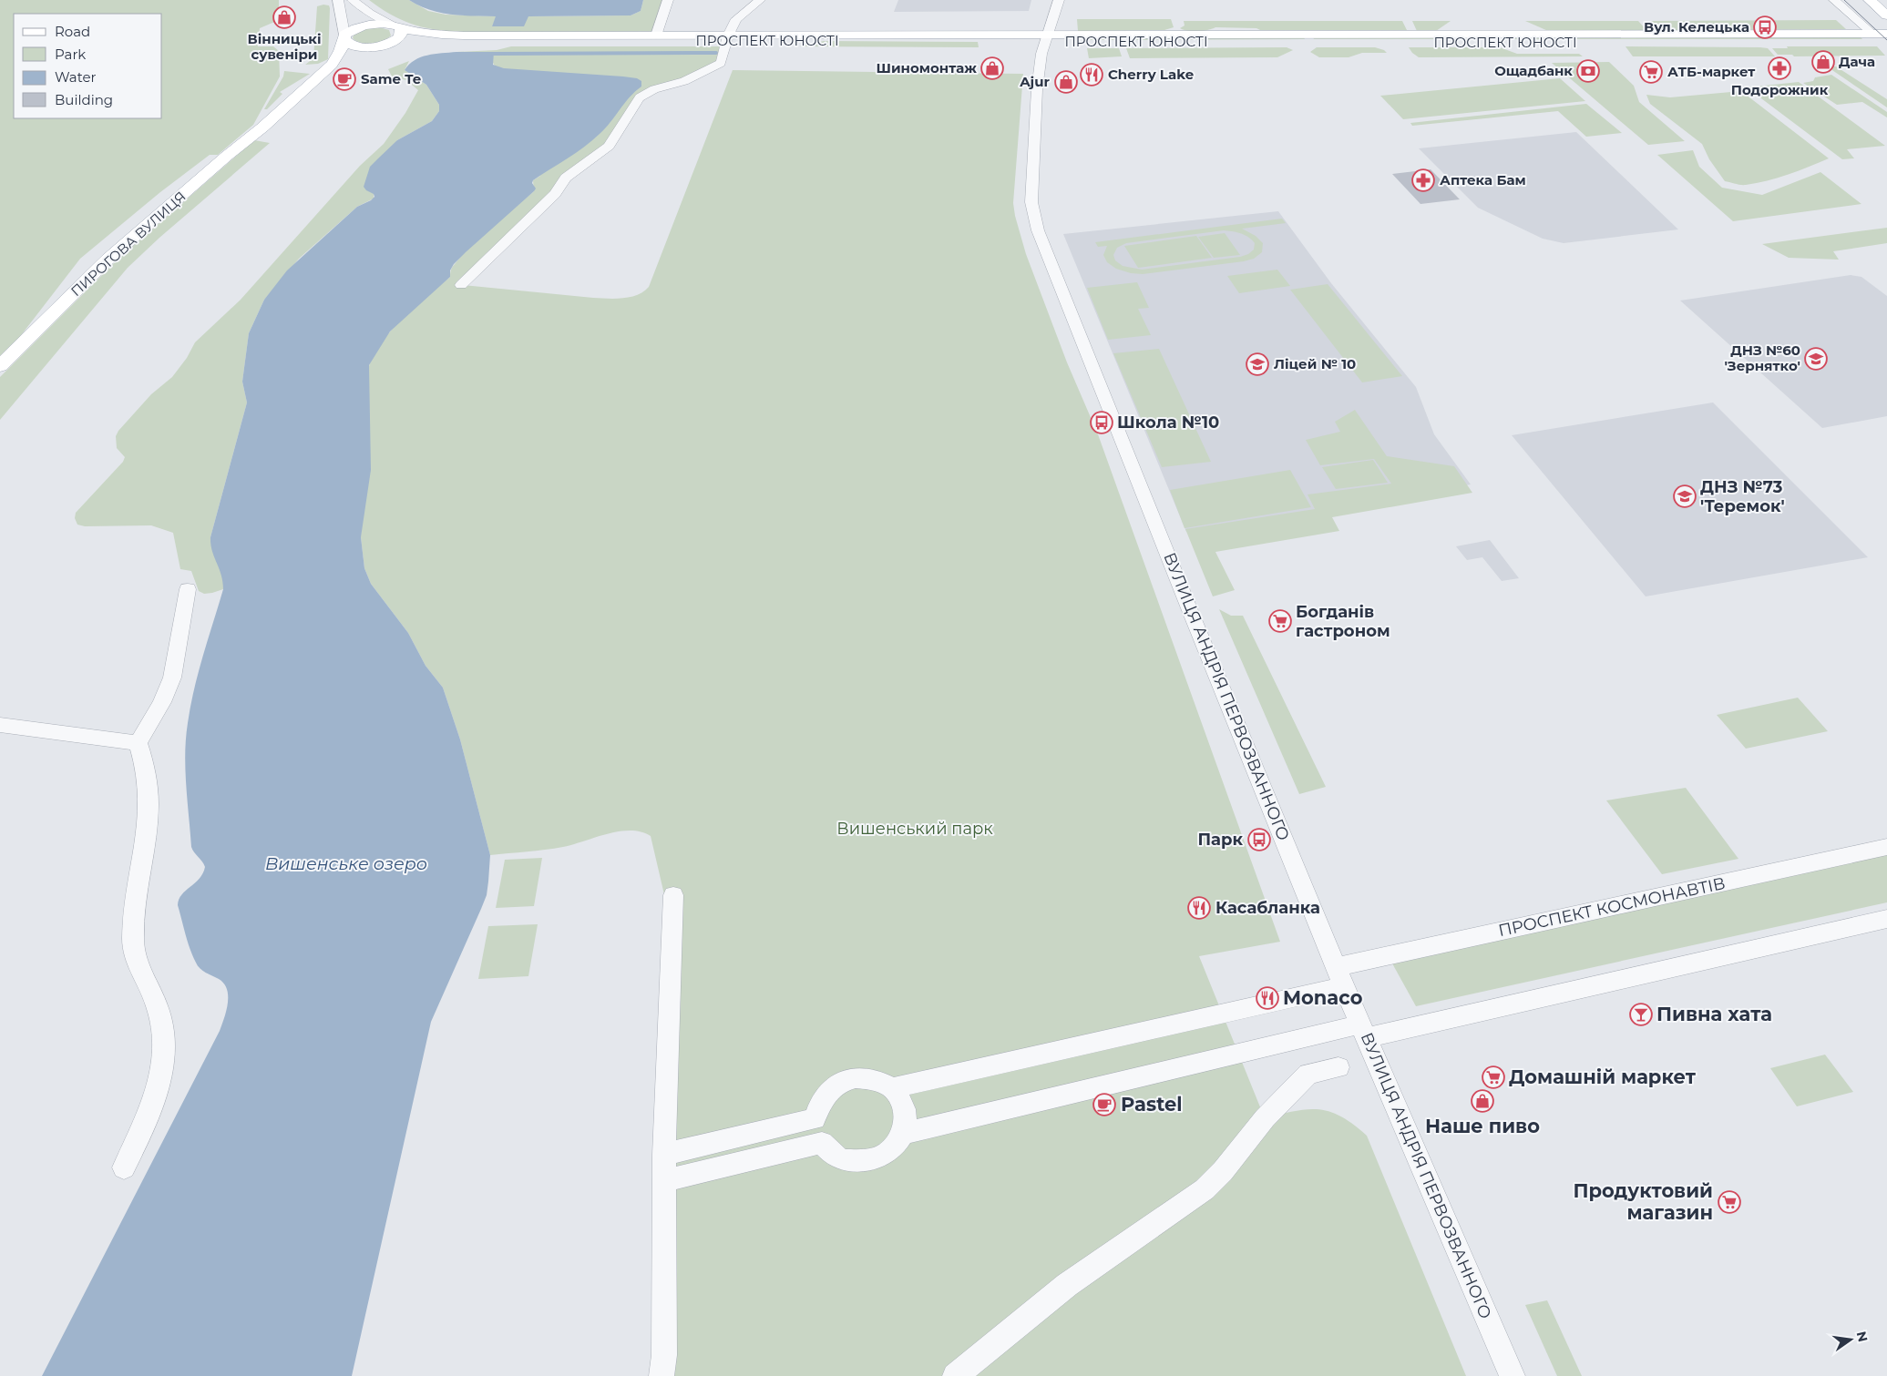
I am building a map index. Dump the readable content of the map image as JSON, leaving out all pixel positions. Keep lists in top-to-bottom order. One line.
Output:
{"streets":{"main road":["ПРОСПЕКТ ЮНОСТІ","ПИРОГОВА ВУЛИЦЯ"],"street":["ВУЛИЦЯ АНДРІЯ ПЕРВОЗВАННОГО","ПРОСПЕКТ КОСМОНАВТІВ"]},"crossings":[["ПРОСПЕКТ ЮНОСТІ","ПИРОГОВА ВУЛИЦЯ"],["ПРОСПЕКТ ЮНОСТІ","ВУЛИЦЯ АНДРІЯ ПЕРВОЗВАННОГО"],["ВУЛИЦЯ АНДРІЯ ПЕРВОЗВАННОГО","ПРОСПЕКТ КОСМОНАВТІВ"]],"water":["Вишенське озеро"],"parks":["Вишенський парк"],"places":{"shop":["Вінницькі сувеніри","Дача","Шиномонтаж","Ajur","Наше пиво"],"bus stop":["Вул. Келецька","Школа №10","Парк"],"pharmacy":["Подорожник","Аптека Бам"],"bank":["Ощадбанк"],"supermarket":["АТБ-маркет","Богданів гастроном","Домашній маркет","Продуктовий магазин"],"restaurant":["Cherry Lake","Касабланка","Monaco"],"cafe":["Same Te","Pastel"],"school or university":["ДНЗ №60 'Зернятко'","Ліцей № 10","ДНЗ №73 'Теремок'"],"bar":["Пивна хата"]},"legend":["Road","Park","Water","Building"],"north":"right"}
